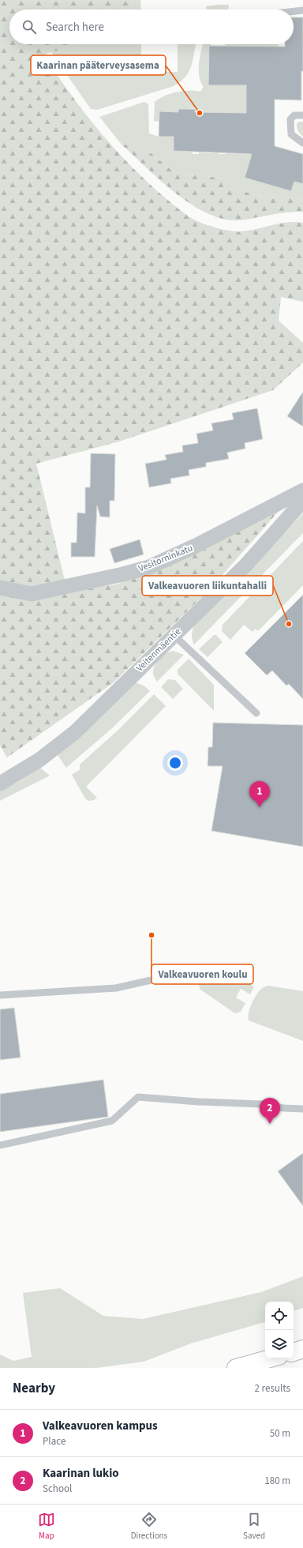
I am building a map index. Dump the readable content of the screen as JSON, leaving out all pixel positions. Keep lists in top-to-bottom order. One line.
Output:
{"streets":{"street":["Vesitorninkatu","Veitenmäentie"]},"places":["Kaarinan pääterveysasema","Valkeavuoren liikuntahalli","Valkeavuoren koulu"],"page":{"search":"Search here","pins":["1","2"],"heading":["Nearby","2 results"],"list":[{"mark":"1","name":"Valkeavuoren kampus","note":"Place","value":"50 m"},{"mark":"2","name":"Kaarinan lukio","note":"School","value":"180 m"}],"nav":["Map","Directions","Saved"]}}
